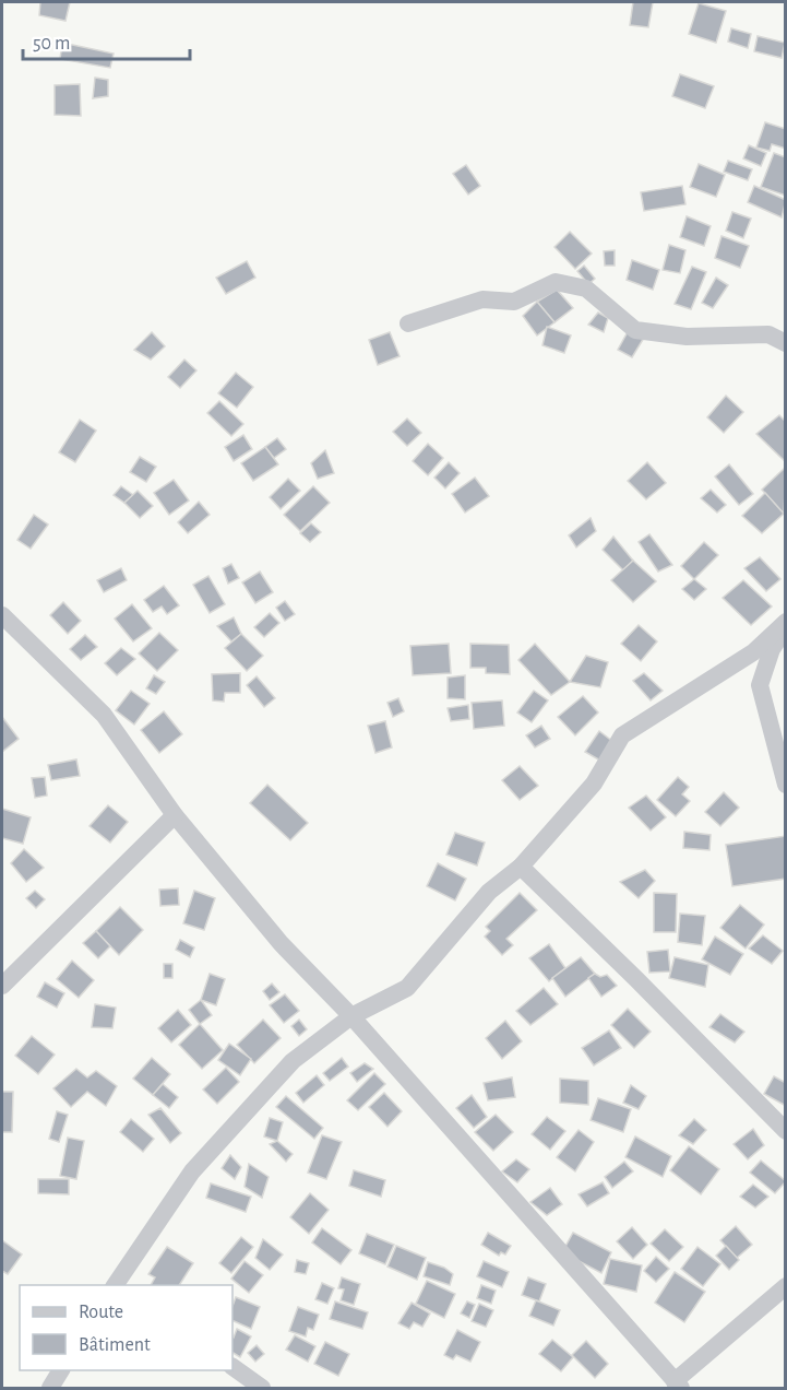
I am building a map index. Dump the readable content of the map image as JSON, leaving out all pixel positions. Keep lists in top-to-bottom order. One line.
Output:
{"legend":["Route","Bâtiment"],"scale_bar":"50 m"}
